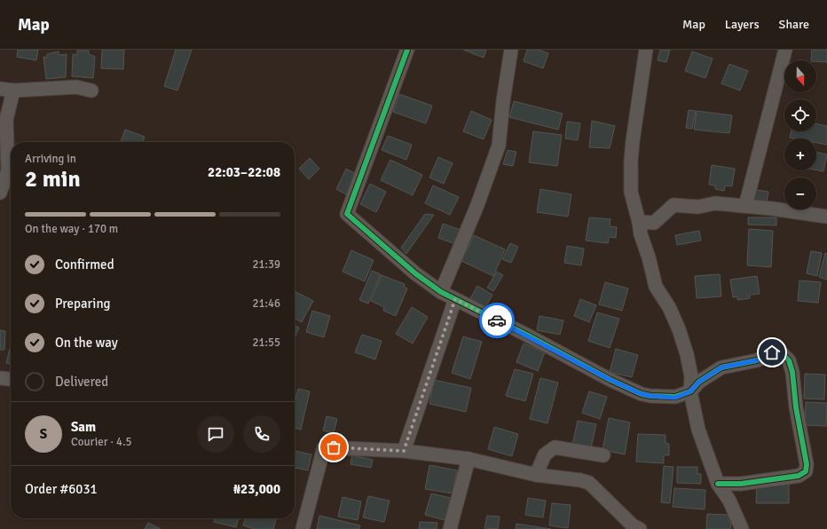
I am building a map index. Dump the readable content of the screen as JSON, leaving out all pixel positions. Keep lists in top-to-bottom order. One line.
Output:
{"north":"bottom","page":{"header":"Map","nav":["Map","Layers","Share"],"map_buttons":["+","−"],"heading":["2 min","Arriving in","22:03–22:08"],"panel":["Sam","Courier · 4.5","Order #6031","₦23,000"],"bar":"On the way · 170 m","list":[["Confirmed","21:39"],["Preparing","21:46"],["On the way","21:55"],"Delivered"],"round":"S"}}
